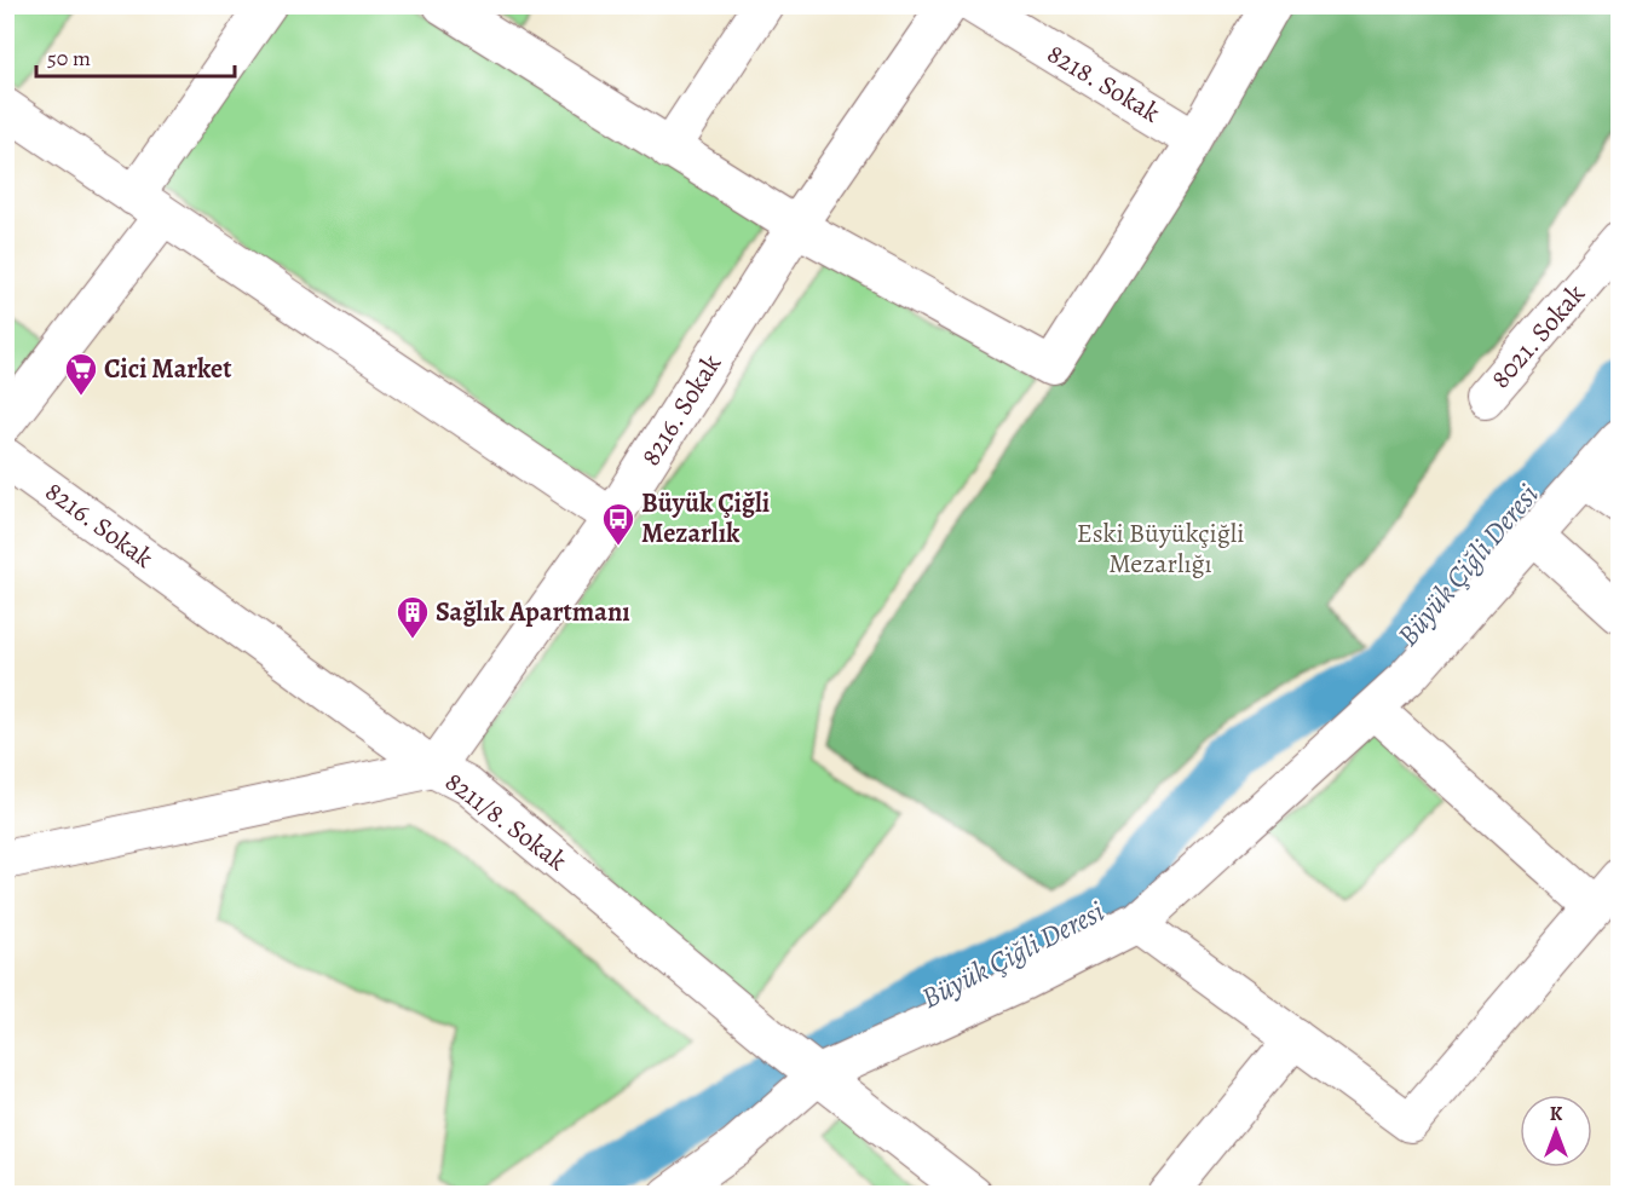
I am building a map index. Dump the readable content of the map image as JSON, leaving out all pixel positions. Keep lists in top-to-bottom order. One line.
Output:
{"streets":{"street":["8218. Sokak","8021. Sokak","8216. Sokak","8211/8. Sokak"]},"crossings":[["8216. Sokak","8211/8. Sokak"]],"water":["Büyük Çiğli Deresi"],"parks":["Eski Büyükçiğli Mezarlığı"],"places":{"supermarket":["Cici Market"],"bus stop":["Büyük Çiğli Mezarlık"],"building":["Sağlık Apartmanı"]},"scale_bar":"50 m","north":"top"}
